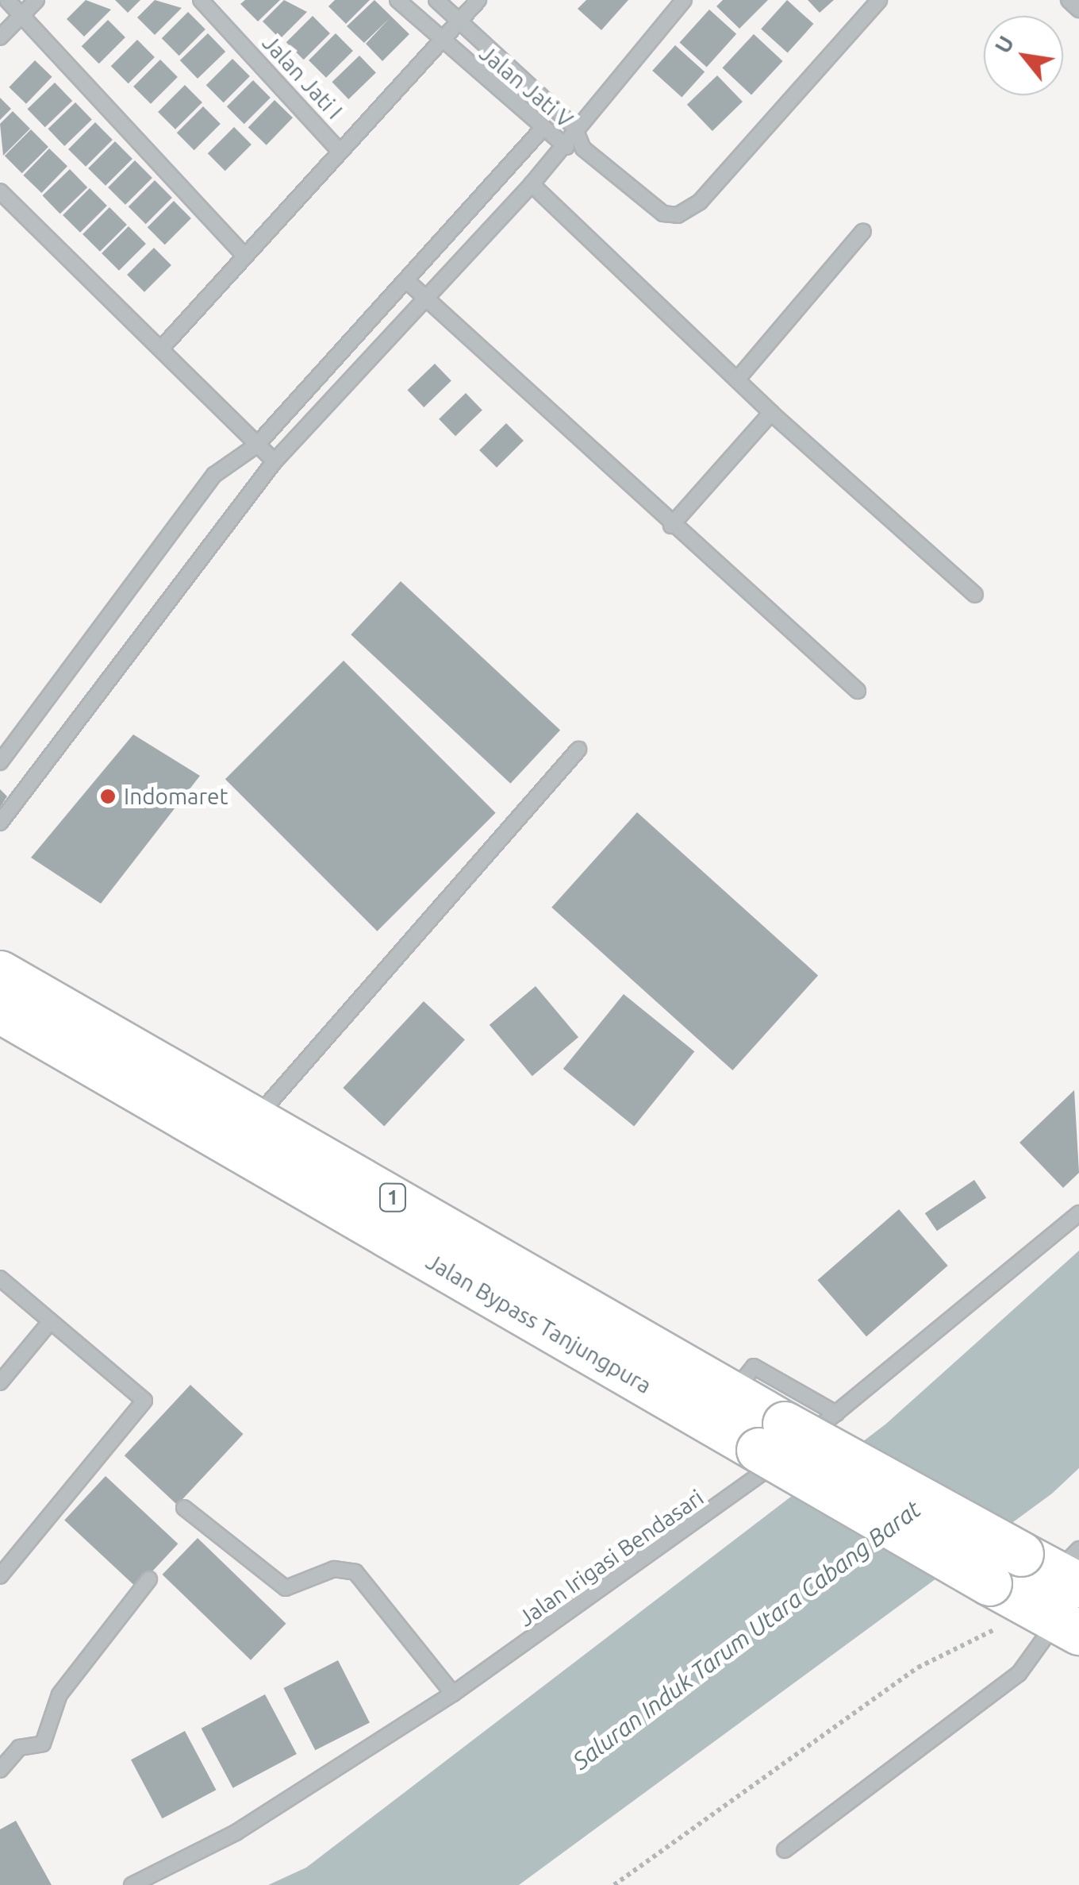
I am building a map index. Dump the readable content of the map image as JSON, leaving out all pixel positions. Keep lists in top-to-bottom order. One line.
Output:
{"streets":{"highway":["1","Jalan Bypass Tanjungpura"],"street":["Jalan Jati I","Jalan Jati V","Jalan Irigasi Bendasari"]},"water":["Saluran Induk Tarum Utara Cabang Barat"],"places":["Indomaret"],"north":"top left"}
